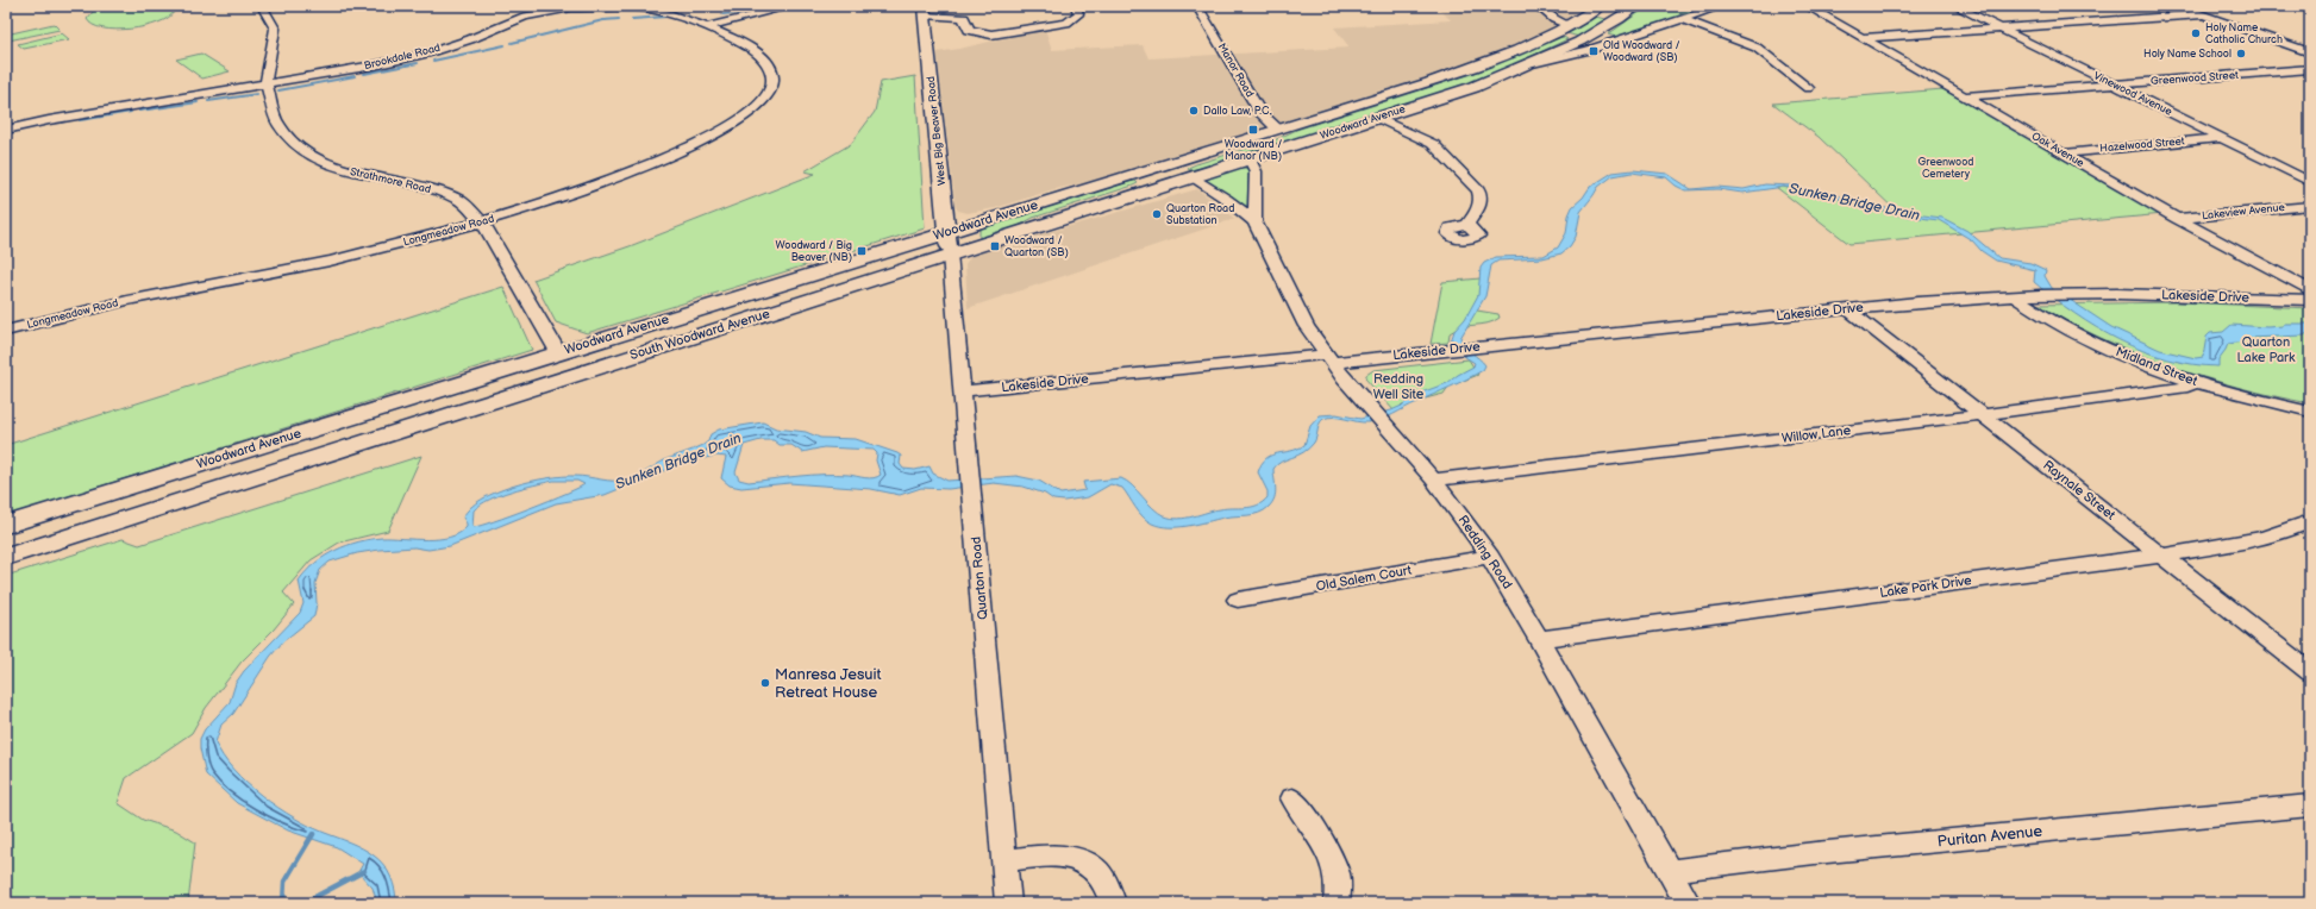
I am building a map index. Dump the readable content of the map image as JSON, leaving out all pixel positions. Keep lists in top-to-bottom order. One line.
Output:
{"streets":{"main road":["Woodward Avenue","West Big Beaver Road","South Woodward Avenue"],"street":["Brookdale Road","Manor Road","Greenwood Street","Vinewood Avenue","Hazelwood Street","Oak Avenue","Strathmore Road","Lakeview Avenue","Longmeadow Road","Lakeside Drive","Midland Street","Willow Lane","Raynale Street","Redding Road","Quarton Road","Old Salem Court","Lake Park Drive","Puritan Avenue"]},"crossings":[["Brookdale Road","Strathmore Road"],["Brookdale Road","Longmeadow Road"],["Manor Road","Woodward Avenue"],["Greenwood Street","Vinewood Avenue"],["Greenwood Street","Oak Avenue"],["Vinewood Avenue","Hazelwood Street"],["Woodward Avenue","West Big Beaver Road"],["Woodward Avenue","Strathmore Road"],["Woodward Avenue","South Woodward Avenue"],["Woodward Avenue","Redding Road"],["Woodward Avenue","Quarton Road"],["West Big Beaver Road","Quarton Road"],["Hazelwood Street","Oak Avenue"],["Oak Avenue","Lakeview Avenue"],["Strathmore Road","Longmeadow Road"],["Lakeside Drive","Midland Street"],["Lakeside Drive","Raynale Street"],["Lakeside Drive","Redding Road"],["Lakeside Drive","Quarton Road"],["Midland Street","Willow Lane"],["Willow Lane","Raynale Street"],["Willow Lane","Redding Road"],["Raynale Street","Lake Park Drive"],["Redding Road","Old Salem Court"],["Redding Road","Lake Park Drive"],["Redding Road","Puritan Avenue"]],"water":["Sunken Bridge Drain"],"parks":["Greenwood Cemetery","Quarton Lake Park","Redding Well Site"],"places":{"other":["Holy Name Catholic Church","Holy Name School","Dallo Law, P.C.","Quarton Road Substation","Manresa Jesuit Retreat House"],"transit":["Old Woodward / Woodward (SB)","Woodward / Manor (NB)","Woodward / Quarton (SB)","Woodward / Big Beaver (NB)"]}}
